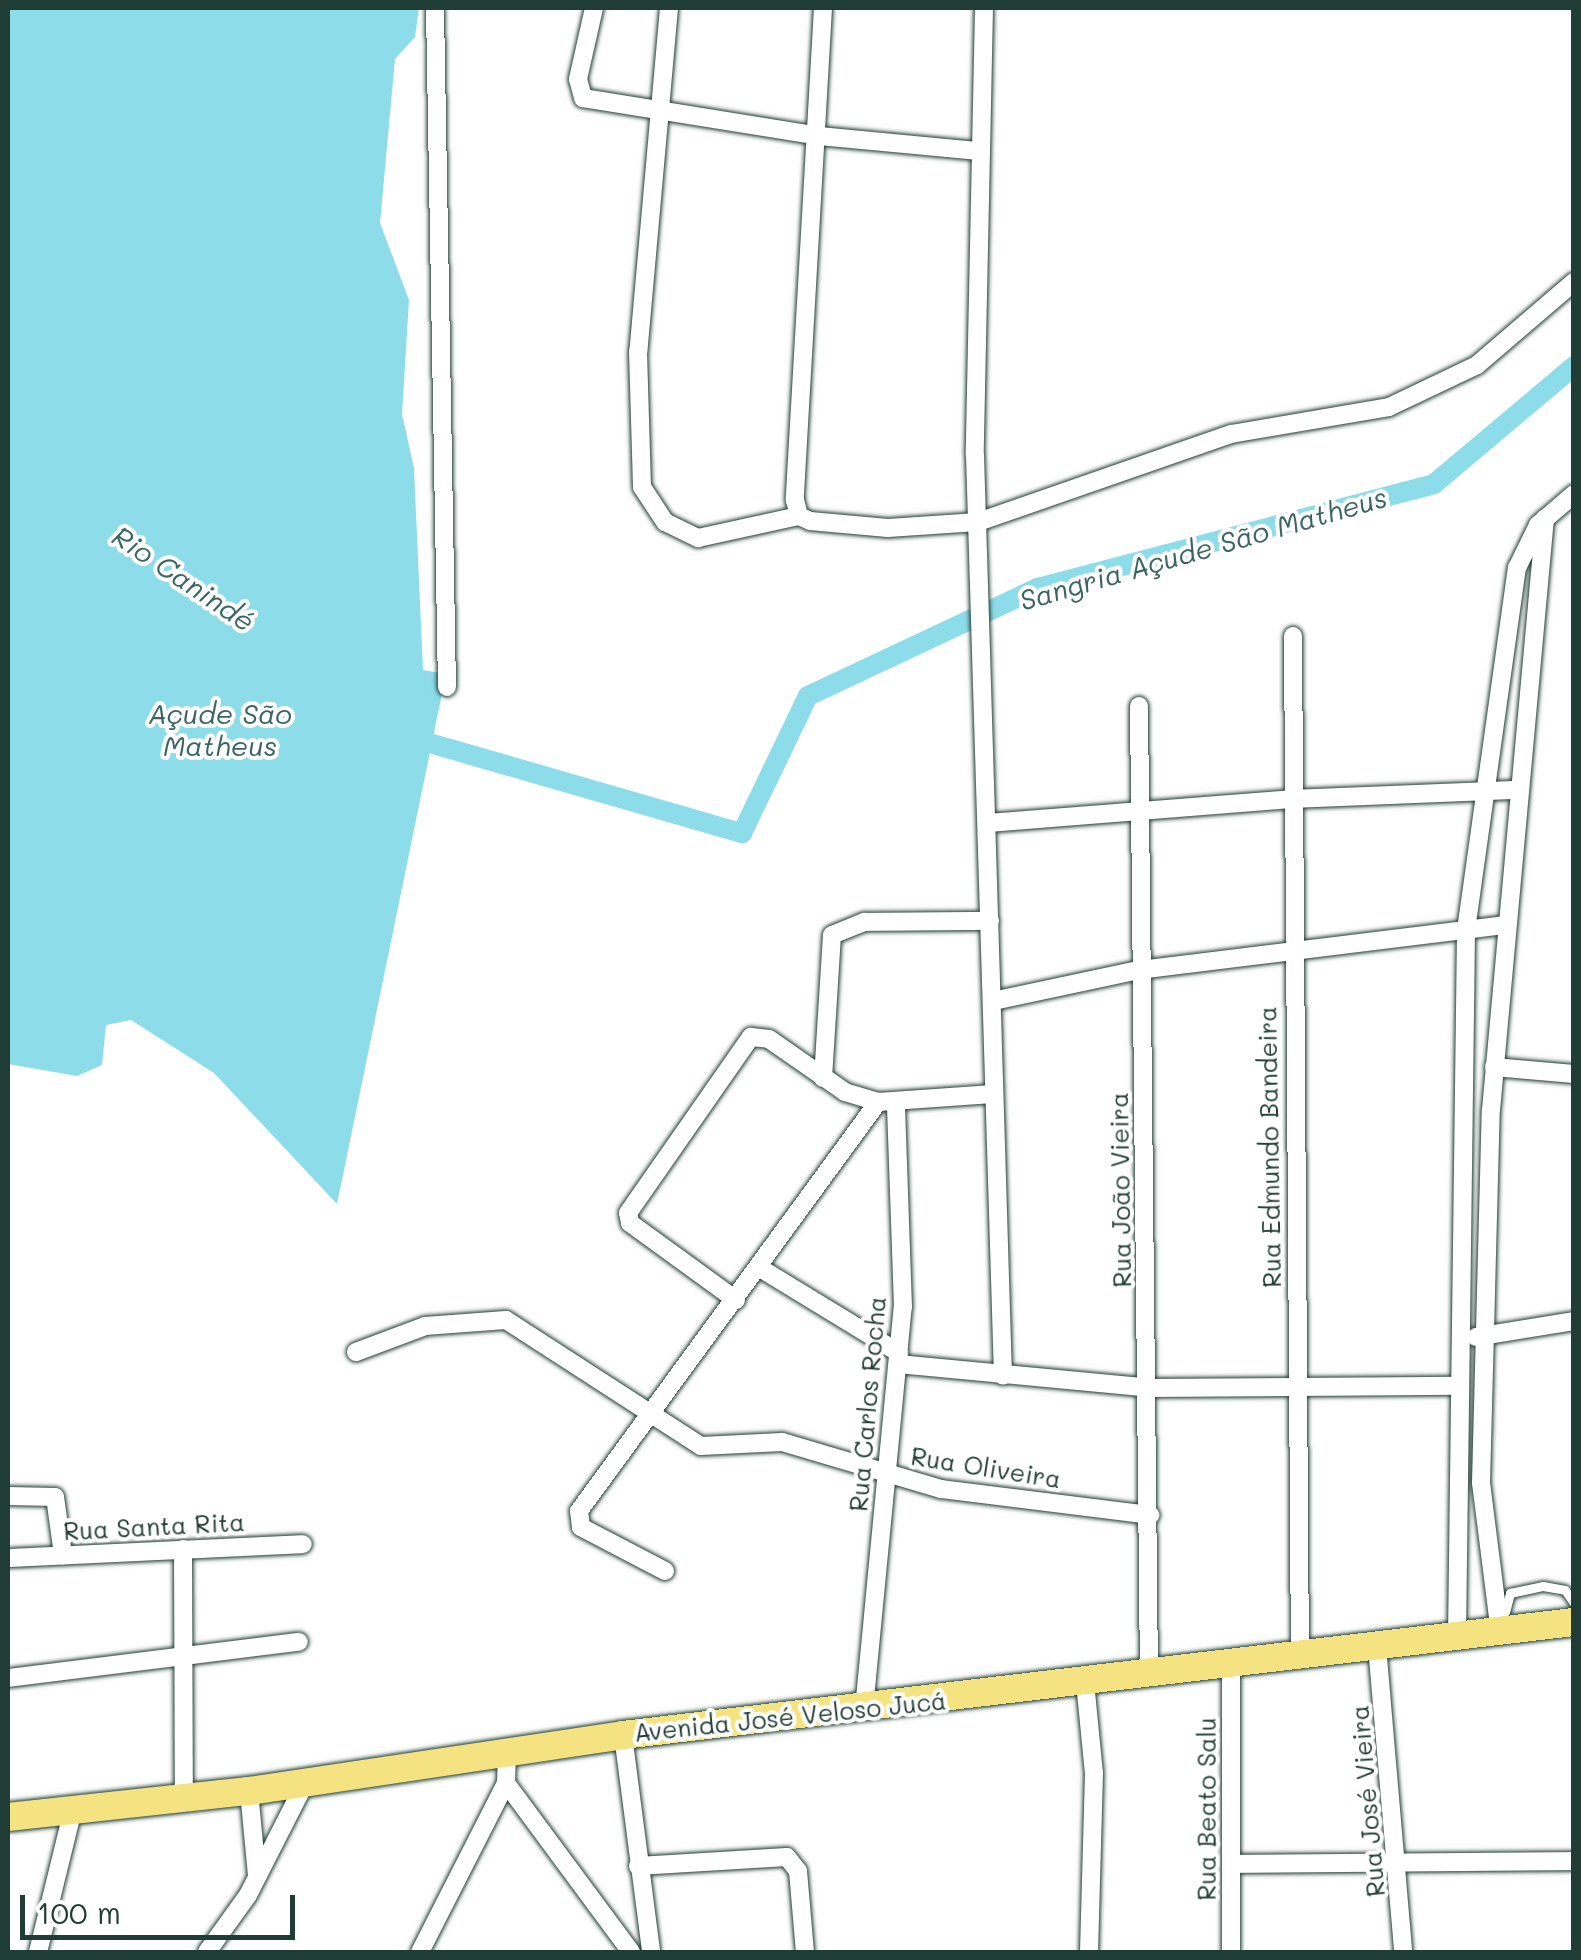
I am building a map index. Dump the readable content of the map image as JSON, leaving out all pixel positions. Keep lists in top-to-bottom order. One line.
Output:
{"streets":{"main road":["Avenida José Veloso Jucá"],"street":["Rua Edmundo Bandeira","Rua João Vieira","Rua Carlos Rocha","Rua Oliveira","Rua Santa Rita","Rua José Vieira","Rua Beato Salu"]},"crossings":[["Rua Edmundo Bandeira","Avenida José Veloso Jucá"],["Rua João Vieira","Rua Oliveira"],["Rua João Vieira","Avenida José Veloso Jucá"],["Rua Carlos Rocha","Rua Oliveira"],["Rua Carlos Rocha","Avenida José Veloso Jucá"],["Avenida José Veloso Jucá","Rua José Vieira"],["Avenida José Veloso Jucá","Rua Beato Salu"]],"water":["Sangria Açude São Matheus","Rio Canindé","Açude São Matheus"],"scale_bar":"100 m"}
